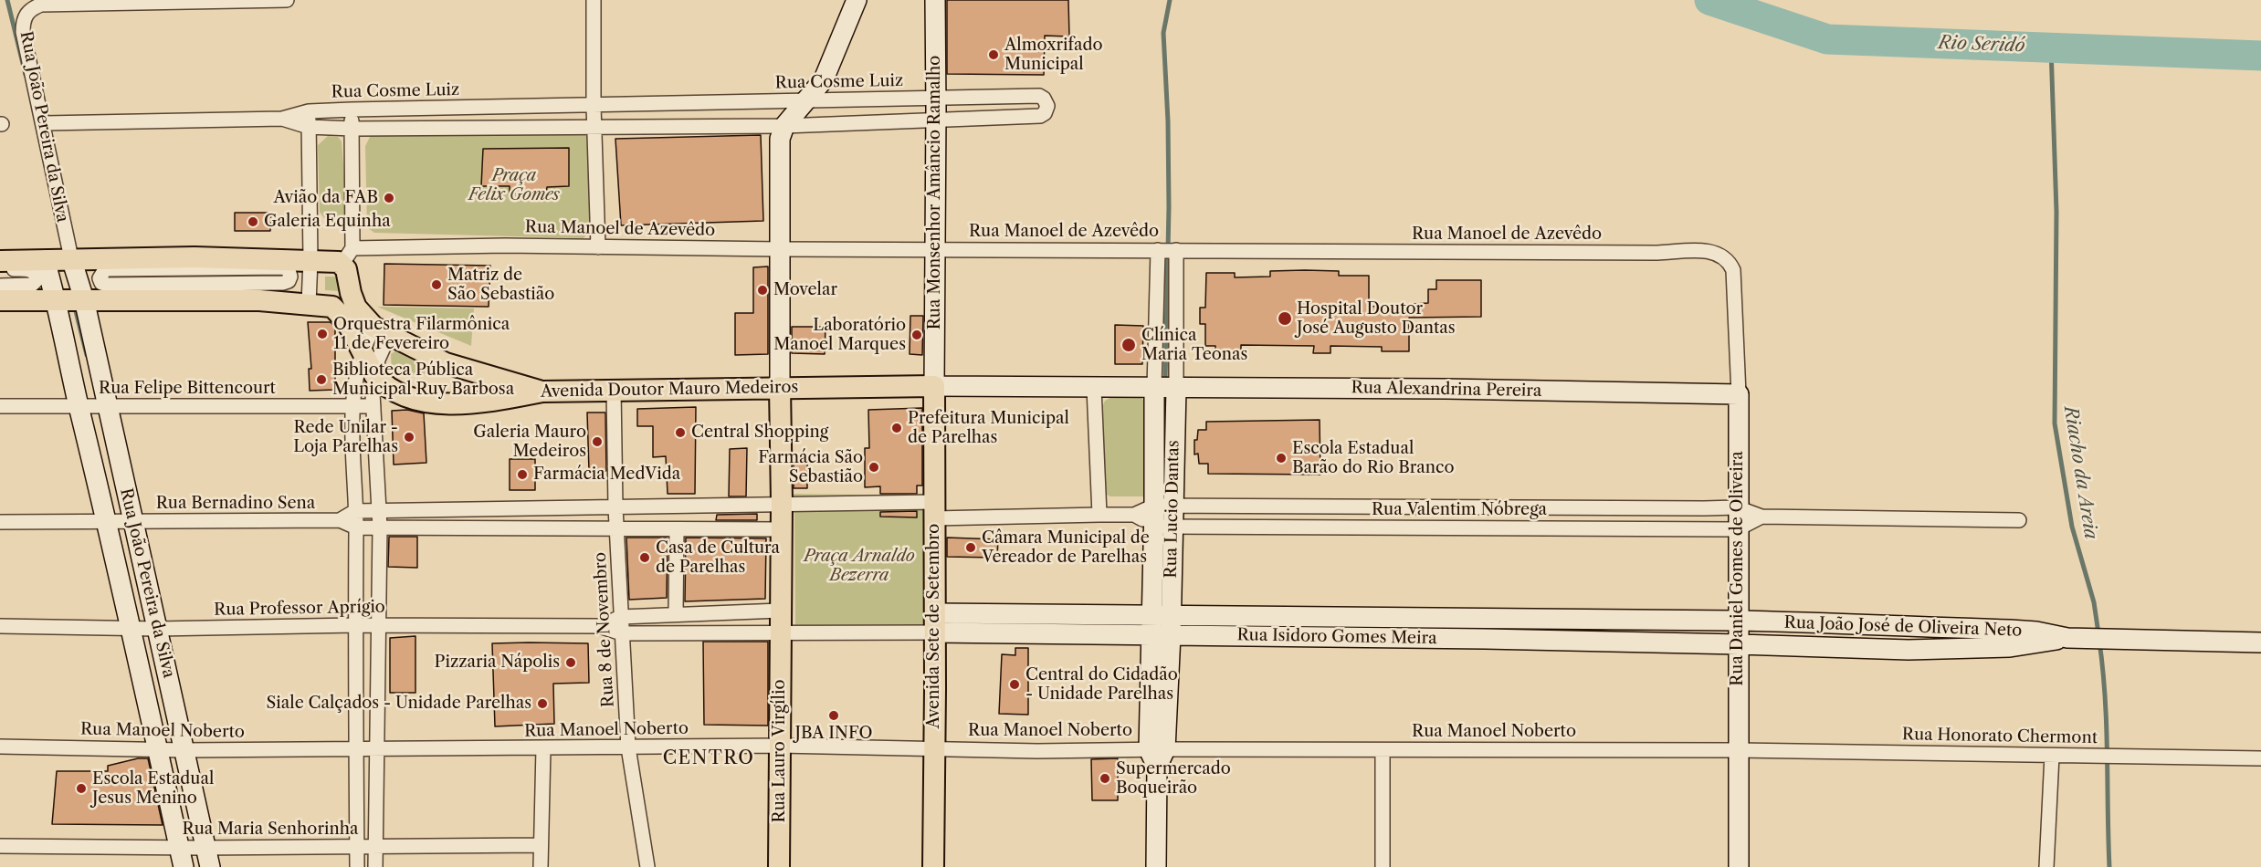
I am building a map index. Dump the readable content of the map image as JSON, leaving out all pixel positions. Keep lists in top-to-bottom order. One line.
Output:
{"streets":{"main road":["Avenida Doutor Mauro Medeiros","Avenida Sete de Setembro","Rua Lauro Virgílio"],"street":["Rua Cosme Luiz","Rua João Pereira da Silva","Rua Monsenhor Amâncio Ramalho","Rua Manoel de Azevêdo","Rua Felipe Bittencourt","Rua Alexandrina Pereira","Rua Bernadino Sena","Rua Lucio Dantas","Rua Valentim Nóbrega","Rua Daniel Gomes de Oliveira","Rua Professor Aprígio","Rua João José de Oliveira Neto","Rua 8 de Novembro","Rua Isidoro Gomes Meira","Rua Manoel Noberto","Rua Honorato Chermont","Rua Maria Senhorinha"]},"crossings":[["Rua Cosme Luiz","Rua João Pereira da Silva"],["Rua Cosme Luiz","Rua Monsenhor Amâncio Ramalho"],["Rua João Pereira da Silva","Rua Felipe Bittencourt"],["Rua João Pereira da Silva","Rua Bernadino Sena"],["Rua João Pereira da Silva","Rua Professor Aprígio"],["Rua João Pereira da Silva","Rua Manoel Noberto"],["Rua João Pereira da Silva","Rua Maria Senhorinha"],["Rua Monsenhor Amâncio Ramalho","Rua Manoel de Azevêdo"],["Rua Monsenhor Amâncio Ramalho","Avenida Doutor Mauro Medeiros"],["Rua Monsenhor Amâncio Ramalho","Rua Alexandrina Pereira"],["Rua Monsenhor Amâncio Ramalho","Avenida Sete de Setembro"],["Rua Manoel de Azevêdo","Rua Lucio Dantas"],["Rua Manoel de Azevêdo","Rua Daniel Gomes de Oliveira"],["Avenida Doutor Mauro Medeiros","Rua Alexandrina Pereira"],["Avenida Doutor Mauro Medeiros","Avenida Sete de Setembro"],["Avenida Doutor Mauro Medeiros","Rua 8 de Novembro"],["Avenida Doutor Mauro Medeiros","Rua Lauro Virgílio"],["Rua Alexandrina Pereira","Rua Lucio Dantas"],["Rua Alexandrina Pereira","Rua Daniel Gomes de Oliveira"],["Rua Alexandrina Pereira","Avenida Sete de Setembro"],["Rua Bernadino Sena","Rua 8 de Novembro"],["Rua Bernadino Sena","Rua Lauro Virgílio"],["Rua Lucio Dantas","Rua Valentim Nóbrega"],["Rua Lucio Dantas","Rua Isidoro Gomes Meira"],["Rua Lucio Dantas","Rua Manoel Noberto"],["Rua Valentim Nóbrega","Rua Daniel Gomes de Oliveira"],["Rua Daniel Gomes de Oliveira","Rua João José de Oliveira Neto"],["Rua Daniel Gomes de Oliveira","Rua Isidoro Gomes Meira"],["Rua Daniel Gomes de Oliveira","Rua Manoel Noberto"],["Rua Daniel Gomes de Oliveira","Rua Honorato Chermont"],["Rua Professor Aprígio","Avenida Sete de Setembro"],["Rua Professor Aprígio","Rua 8 de Novembro"],["Rua Professor Aprígio","Rua Isidoro Gomes Meira"],["Rua Professor Aprígio","Rua Lauro Virgílio"],["Avenida Sete de Setembro","Rua Isidoro Gomes Meira"],["Avenida Sete de Setembro","Rua Manoel Noberto"],["Rua João José de Oliveira Neto","Rua Isidoro Gomes Meira"],["Rua 8 de Novembro","Rua Manoel Noberto"],["Rua Manoel Noberto","Rua Honorato Chermont"],["Rua Manoel Noberto","Rua Lauro Virgílio"]],"districts":["CENTRO"],"water":["Rio Seridó","Riacho da Areia"],"parks":["Praça Felix Gomes","Praça Arnaldo Bezerra"],"places":["Almoxrifado Municipal","Avião da FAB","Galeria Equinha","Matriz de São Sebastião","Movelar","Hospital Doutor José Augusto Dantas","Orquestra Filarmônica 11 de Fevereiro","Laboratório Manoel Marques","Clínica Maria Teonas","Biblioteca Pública Municipal Ruy Barbosa","Prefeitura Municipal de Parelhas","Central Shopping","Rede Unilar - Loja Parelhas","Galeria Mauro Medeiros","Escola Estadual Barão do Rio Branco","Farmácia São Sebastião","Farmácia MedVida","Câmara Municipal de Vereador de Parelhas","Casa de Cultura de Parelhas","Pizzaria Nápolis","Central do Cidadão - Unidade Parelhas","Siale Calçados - Unidade Parelhas","JBA INFO","Supermercado Boqueirão","Escola Estadual Jesus Menino"]}
